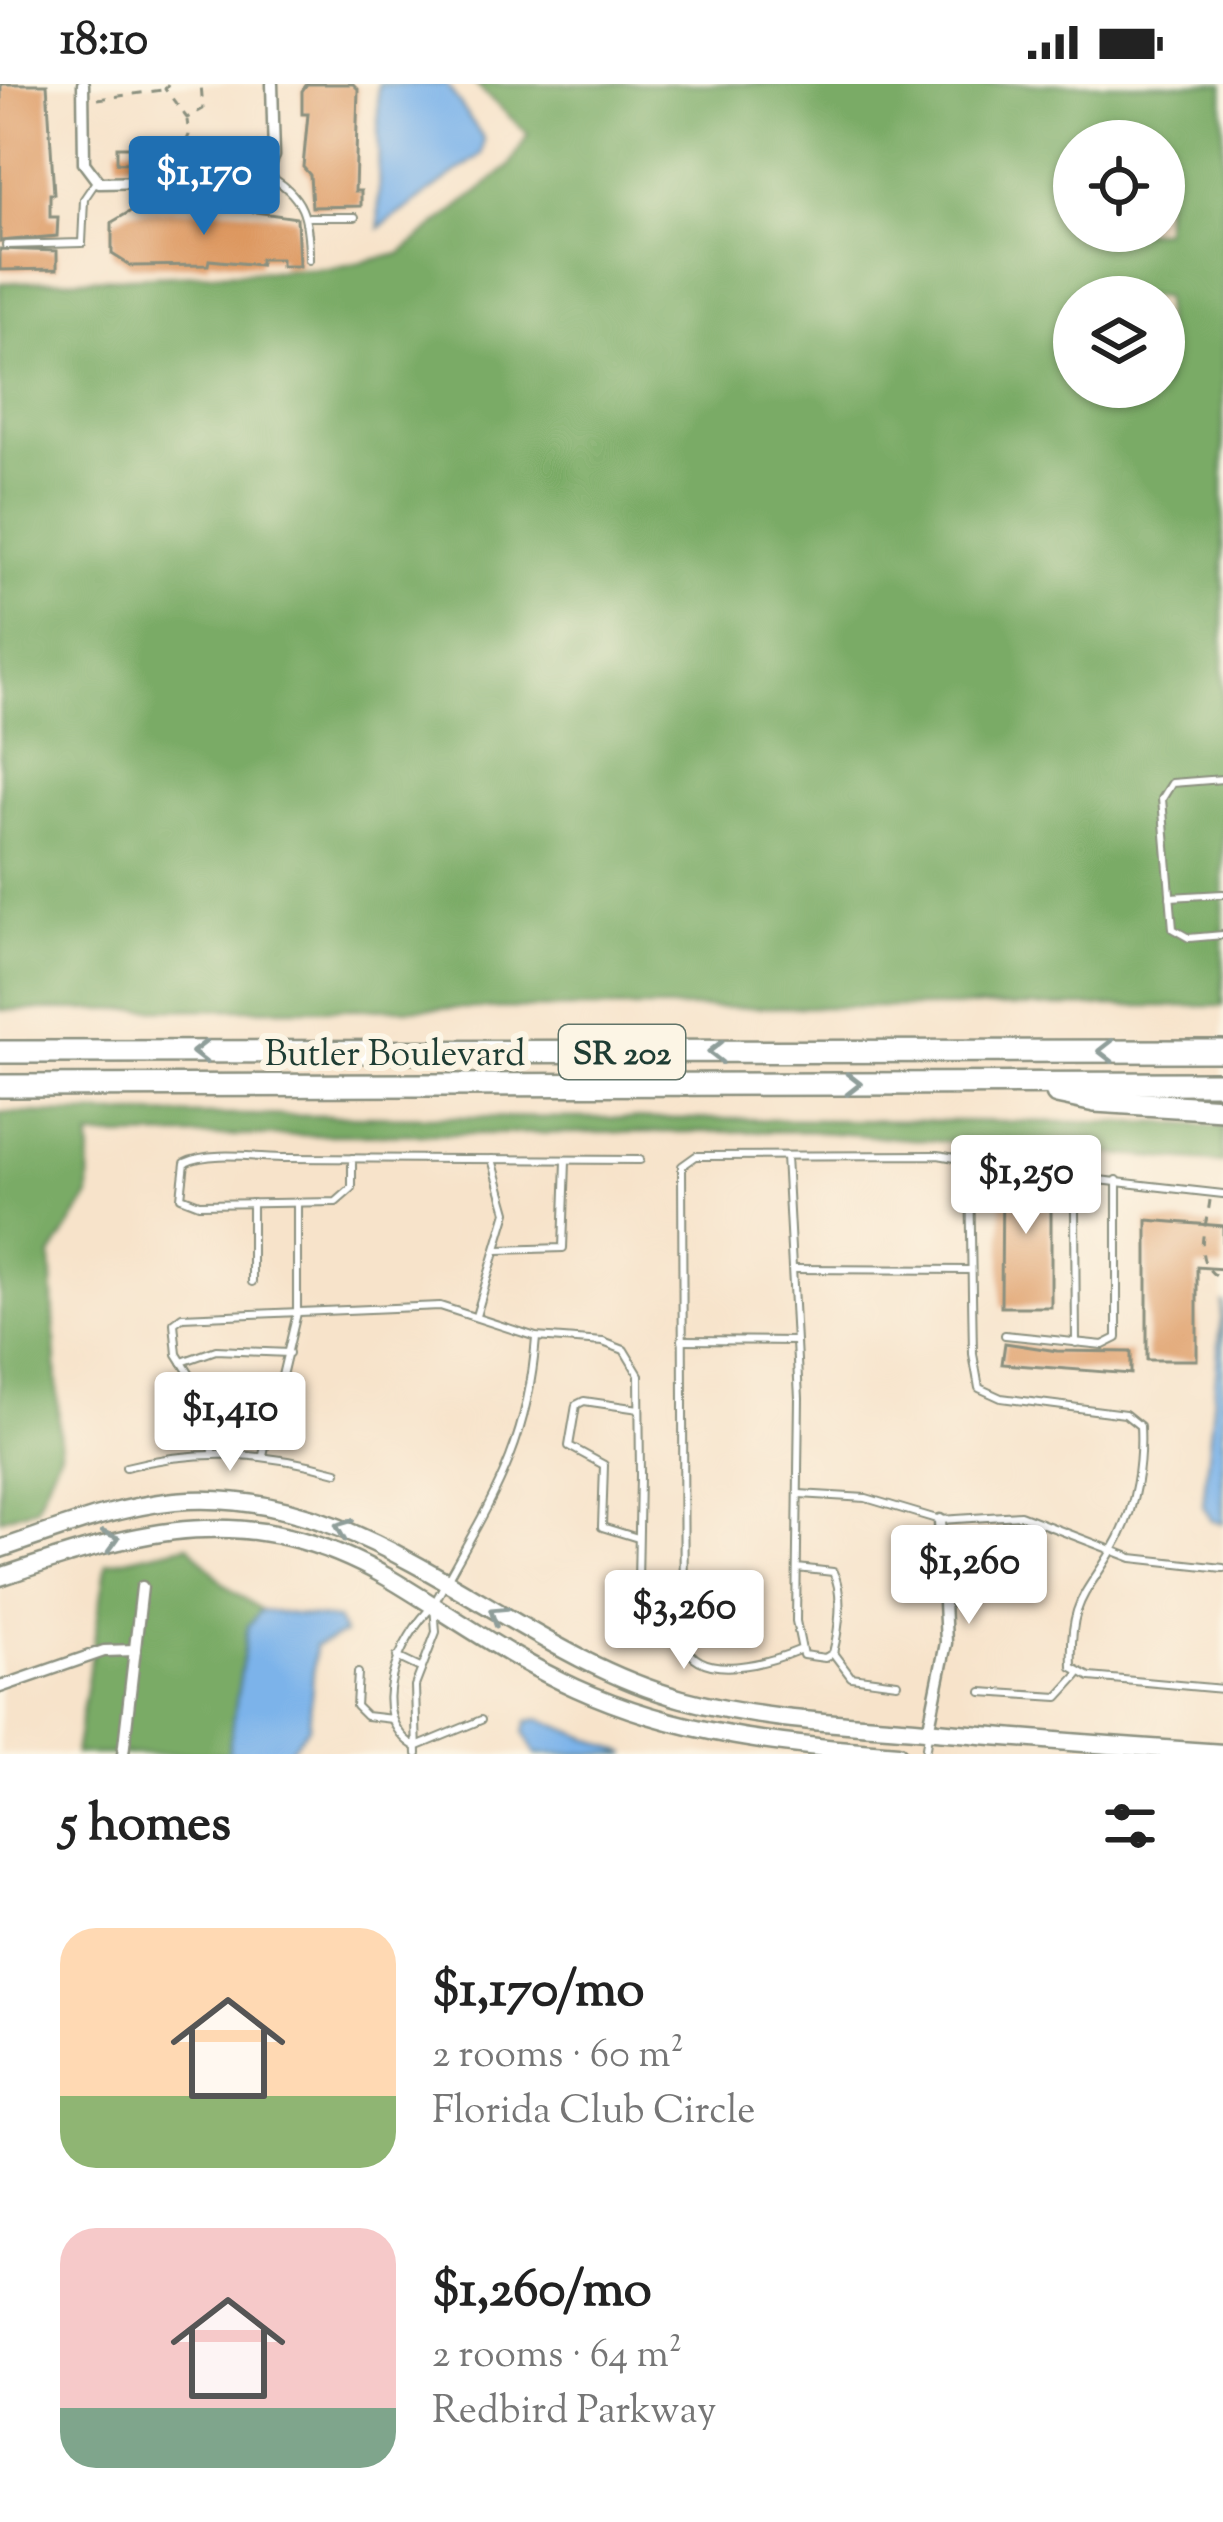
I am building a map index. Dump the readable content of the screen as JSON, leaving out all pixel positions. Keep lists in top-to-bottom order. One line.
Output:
{"streets":{"highway":["Butler Boulevard","SR 202"]},"page":{"status":"18:10","price":["$1,170","$1,250","$1,410","$1,260","$3,260"],"heading":"5 homes","list":[{"name":"$1,170/mo","note":"2 rooms · 60 m² · Florida Club Circle"},{"name":"$1,260/mo","note":"2 rooms · 64 m² · Redbird Parkway"}]}}
